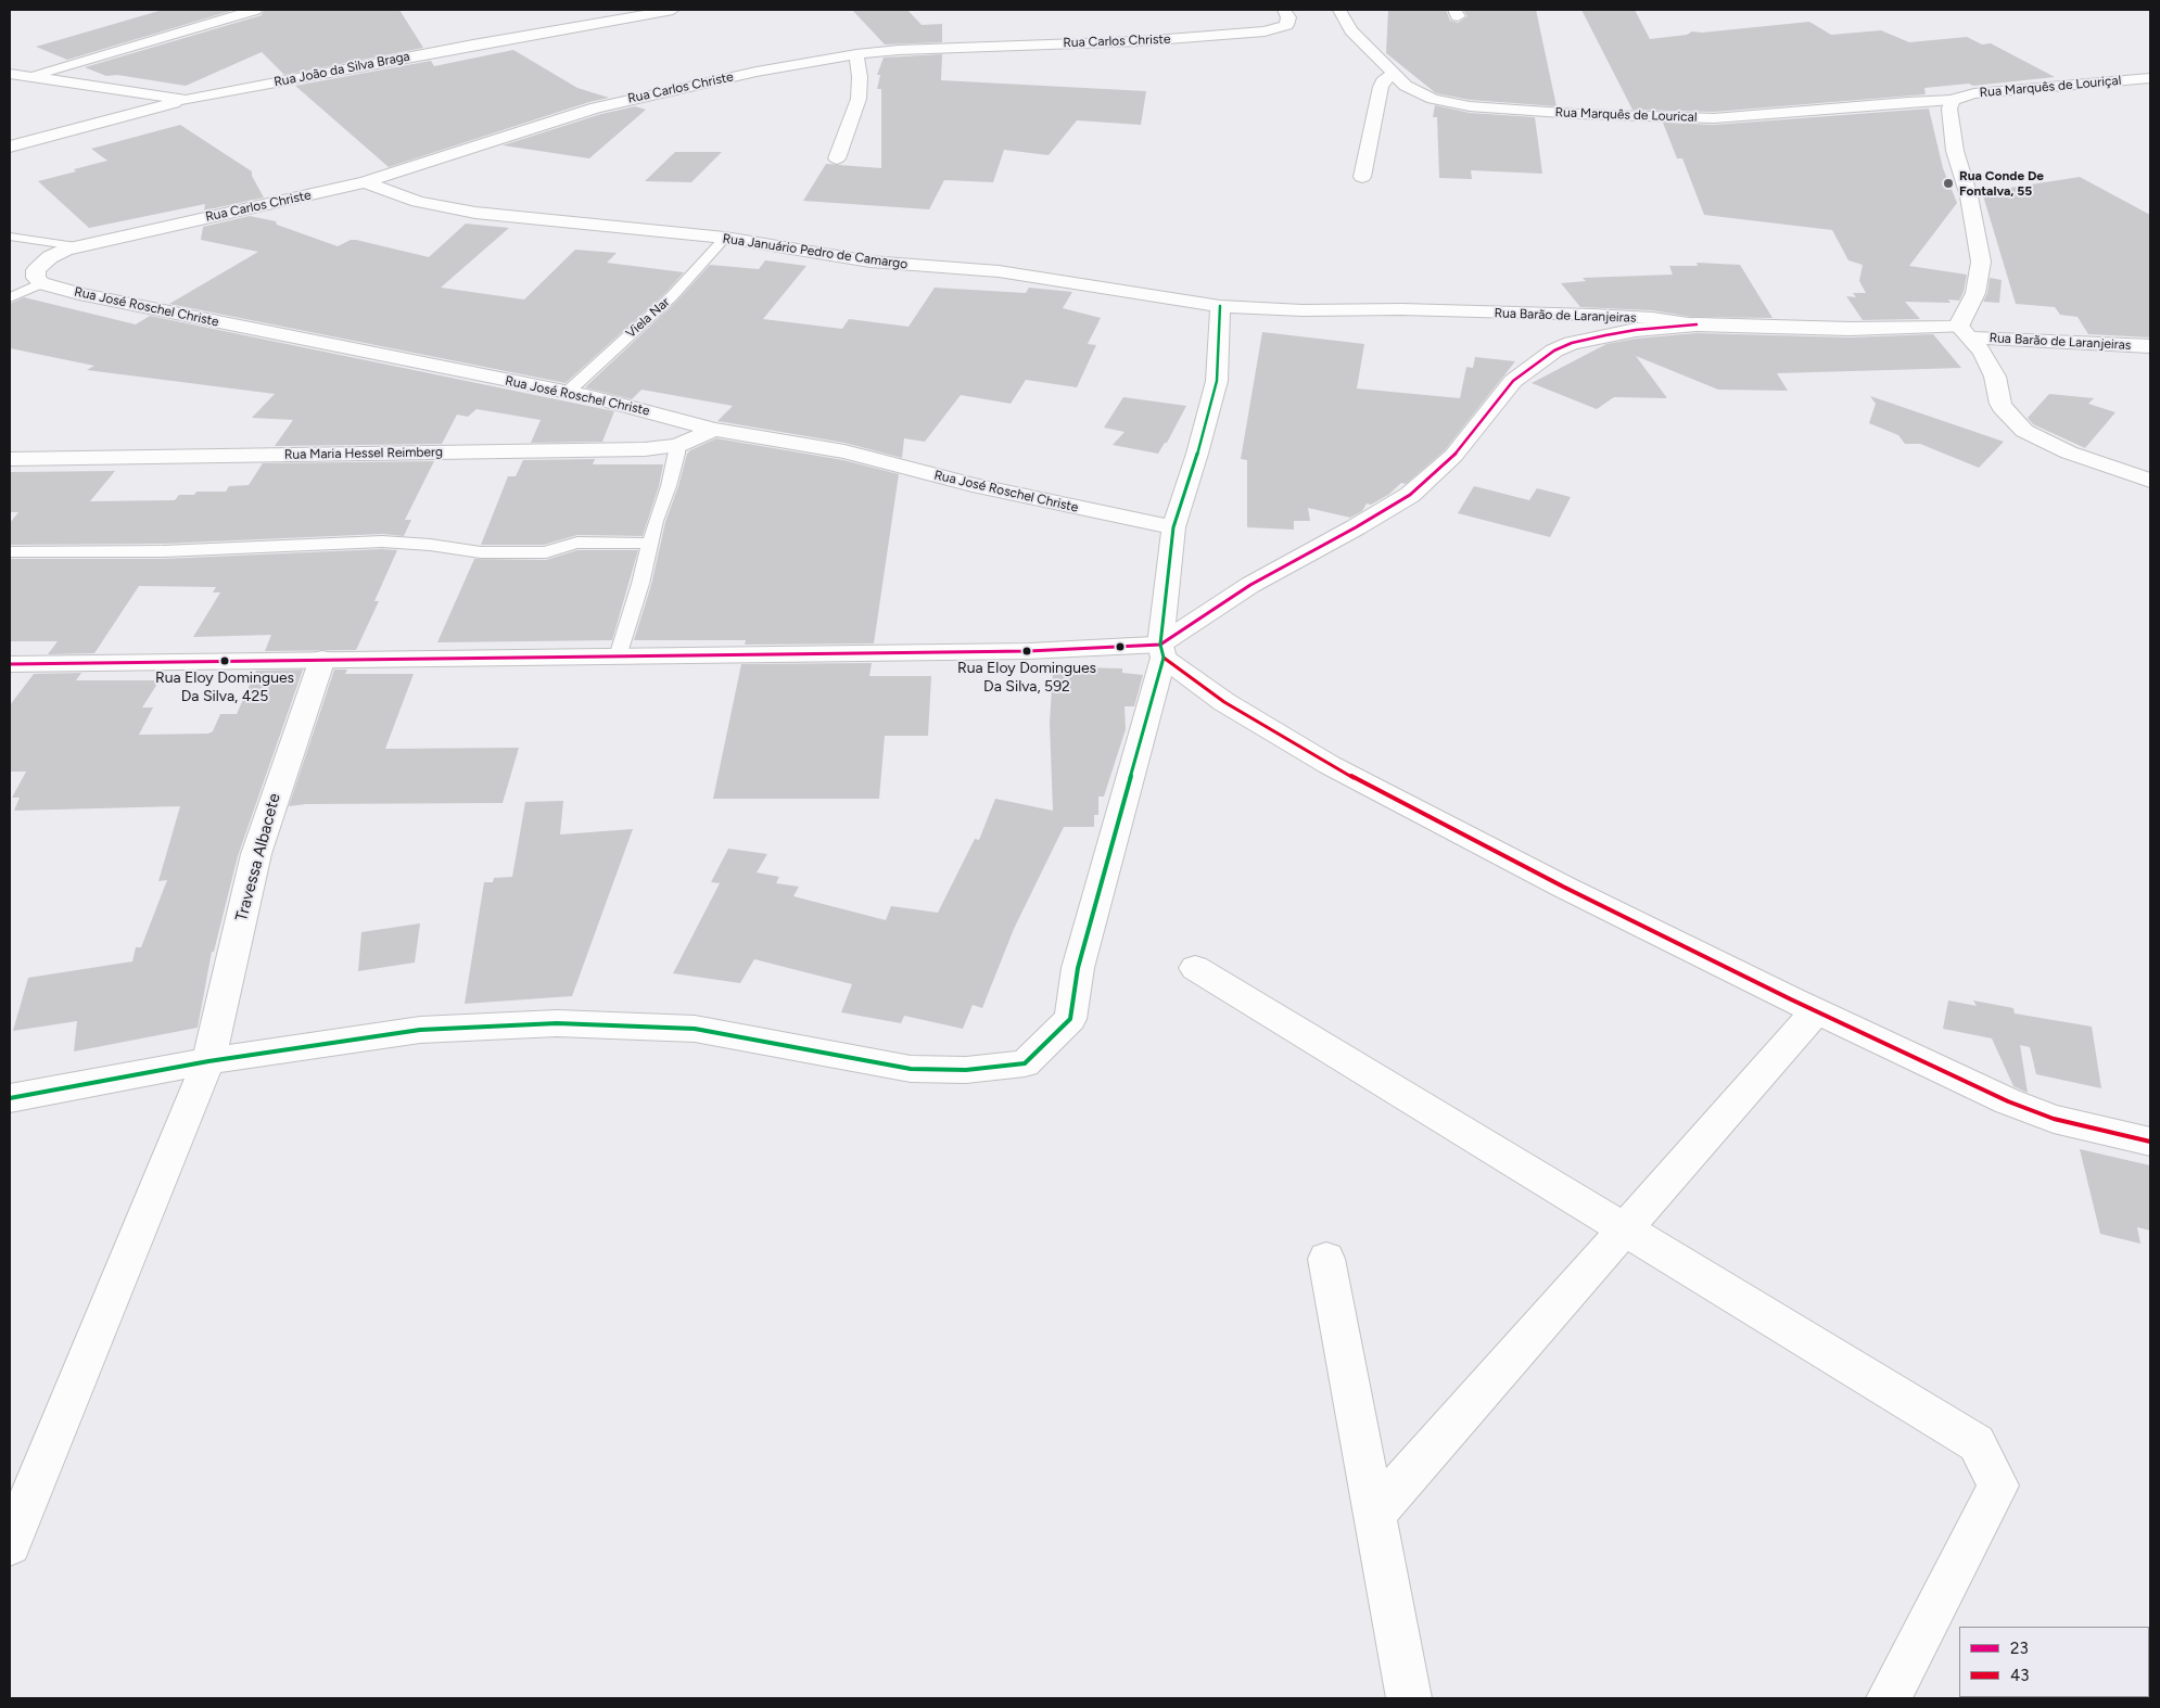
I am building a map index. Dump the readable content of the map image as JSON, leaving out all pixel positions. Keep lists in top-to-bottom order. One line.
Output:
{"streets":{"street":["Rua Carlos Christe","Rua João da Silva Braga","Rua Marquês de Louriçal","Rua Marquês de Lourical","Rua Januário Pedro de Camargo","Rua José Roschel Christe","Rua Barão de Laranjeiras","Rua Maria Hessel Reimberg","Travessa Albacete"],"lane":["Viela Nar"]},"crossings":[["Rua Carlos Christe","Rua Januário Pedro de Camargo"],["Rua Marquês de Louriçal","Rua Marquês de Lourical"],["Rua Januário Pedro de Camargo","Rua Barão de Laranjeiras"],["Rua Januário Pedro de Camargo","Viela Nar"],["Rua José Roschel Christe","Viela Nar"],["Rua José Roschel Christe","Rua Maria Hessel Reimberg"]],"places":["Rua Conde De Fontalva, 55","Rua Eloy Domingues Da Silva, 592","Rua Eloy Domingues Da Silva, 425"],"lines":["transit line 23","transit line 43"],"legend":["23","43"]}
